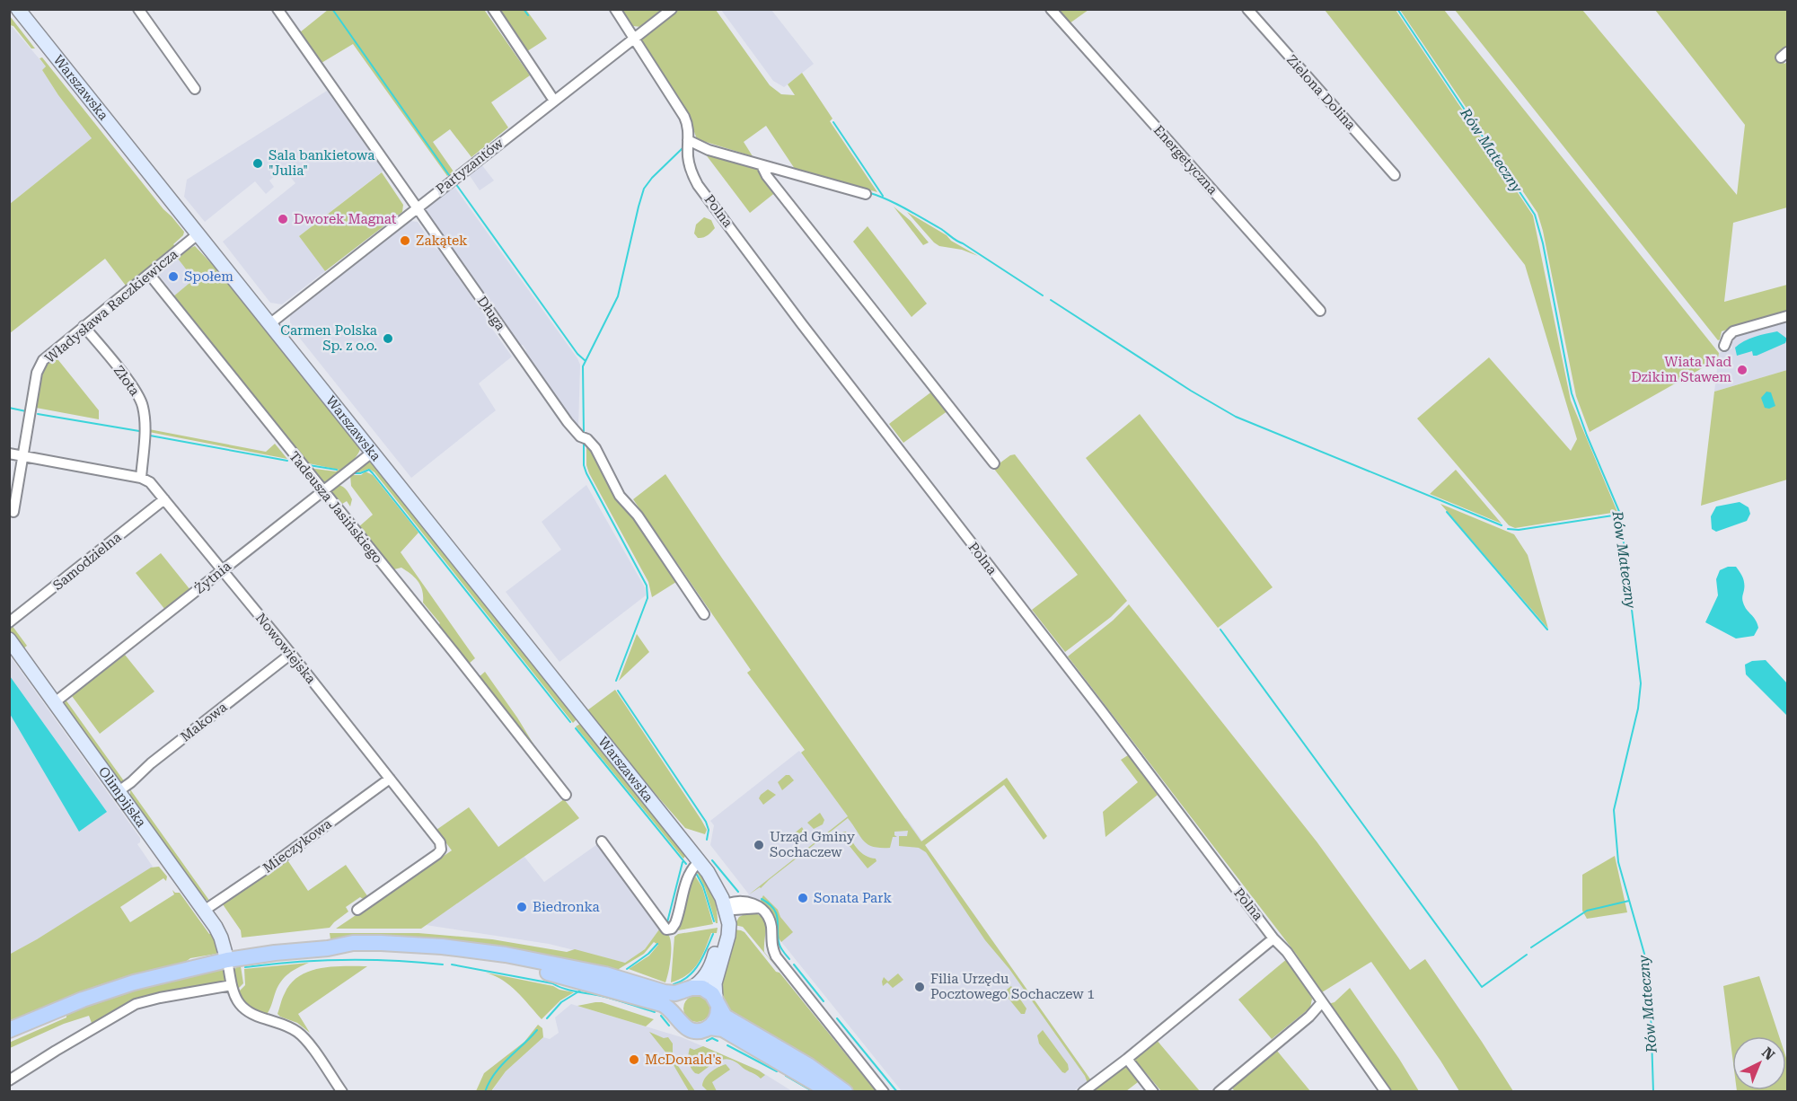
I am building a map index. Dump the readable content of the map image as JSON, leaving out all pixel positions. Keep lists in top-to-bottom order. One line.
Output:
{"streets":{"street":["Warszawska","Zielona Dolina","Energetyczna","Partyzantów","Polna","Władysława Raczkiewicza","Długa","Złota","Tadeusza Jasińskiego","Samodzielna","Żytnia","Nowowiejska","Makowa","Olimpijska","Mieczykowa"]},"crossings":[["Warszawska","Partyzantów"],["Warszawska","Władysława Raczkiewicza"],["Warszawska","Żytnia"],["Partyzantów","Polna"],["Partyzantów","Długa"],["Władysława Raczkiewicza","Złota"],["Władysława Raczkiewicza","Tadeusza Jasińskiego"],["Złota","Nowowiejska"],["Tadeusza Jasińskiego","Żytnia"],["Samodzielna","Nowowiejska"],["Żytnia","Nowowiejska"],["Żytnia","Olimpijska"],["Nowowiejska","Makowa"],["Nowowiejska","Mieczykowa"],["Makowa","Olimpijska"],["Olimpijska","Mieczykowa"]],"water":["Rów Mateczny"],"places":["Sala bankietowa \"Julia\"","Dworek Magnat","Zakątek","Społem","Carmen Polska Sp. z o.o.","Wiata Nad Dzikim Stawem","Urząd Gminy Sochaczew","Sonata Park","Biedronka","Filia Urzędu Pocztowego Sochaczew 1","McDonald's"],"north":"top right"}
